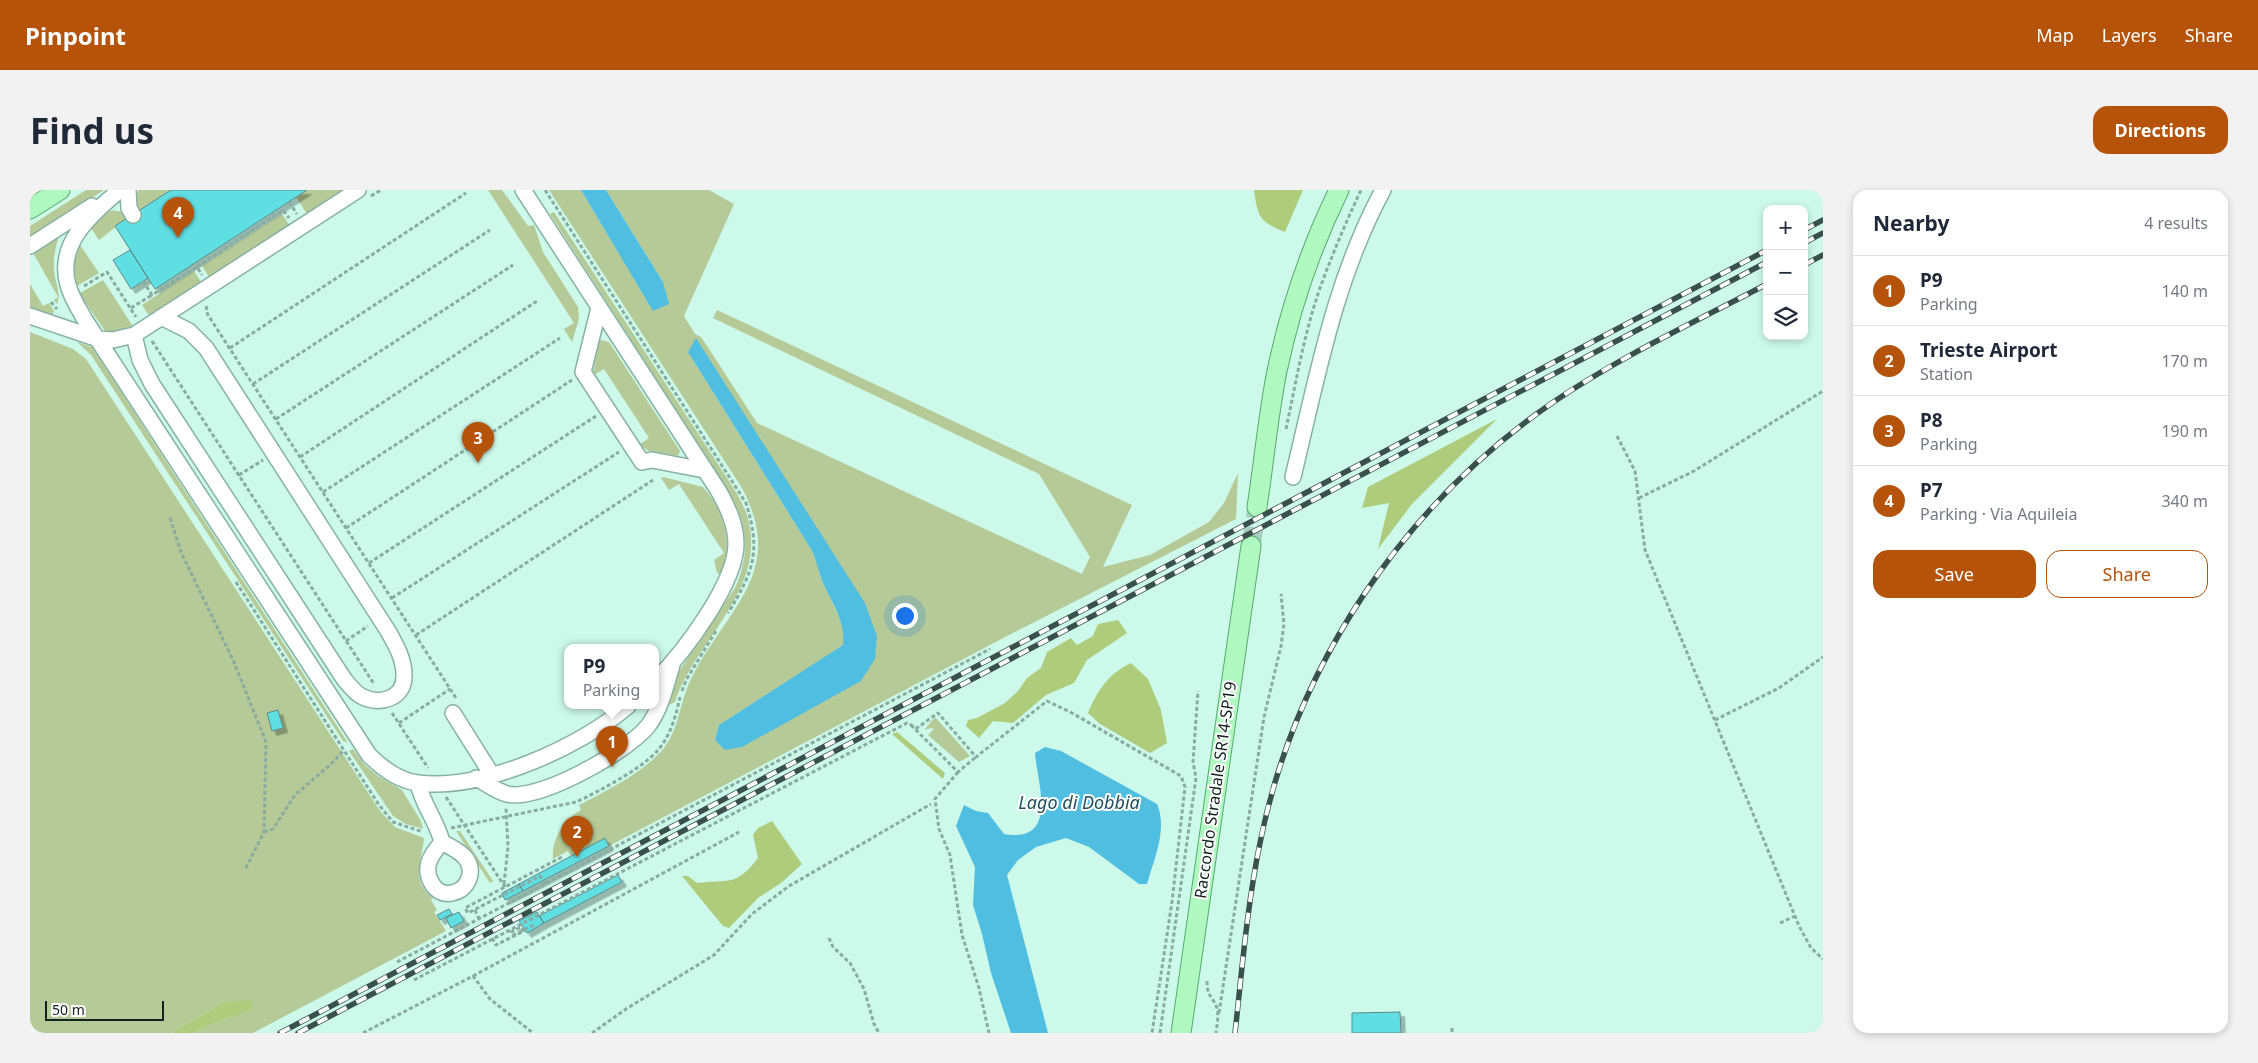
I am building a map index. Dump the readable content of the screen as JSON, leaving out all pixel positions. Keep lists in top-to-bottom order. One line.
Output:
{"streets":{"main road":["Raccordo Stradale SR14-SP19"]},"water":["Lago di Dobbia"],"scale_bar":"50 m","page":{"header":"Pinpoint","nav":["Map","Layers","Share"],"buttons":["Directions",["Save","Share"]],"title":"Find us","heading":["Nearby","4 results"],"pins":["4","3","1","2"],"map_buttons":["+","−"],"list":[{"mark":"1","name":"P9","note":"Parking","value":"140 m"},{"mark":"2","name":"Trieste Airport","note":"Station","value":"170 m"},{"mark":"3","name":"P8","note":"Parking","value":"190 m"},{"mark":"4","name":"P7","note":"Parking · Via Aquileia","value":"340 m"}],"popup":["P9","Parking"],"scale":"50 m"}}
